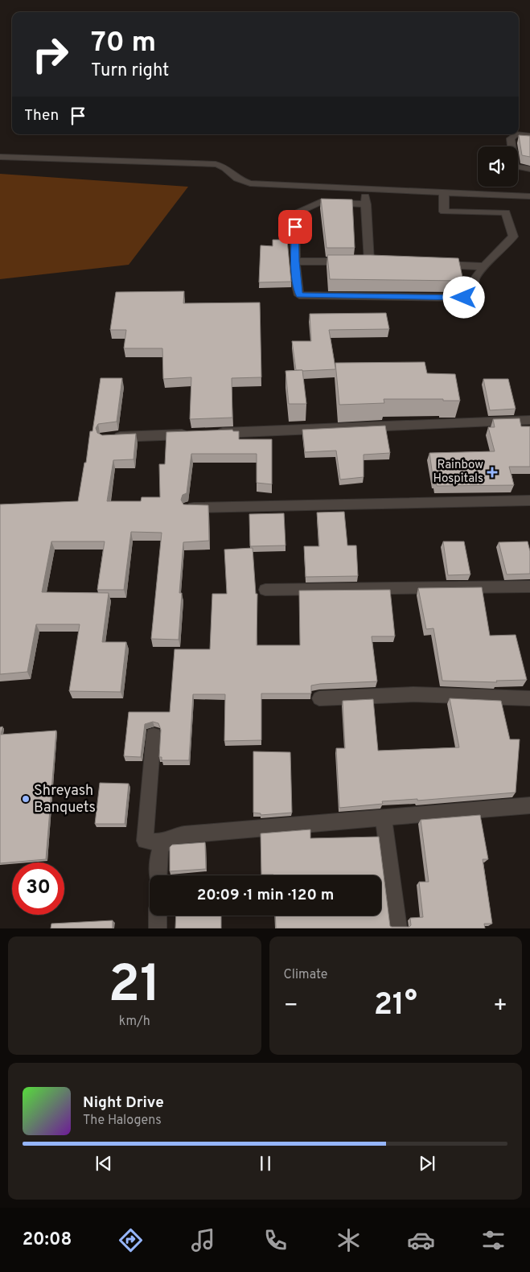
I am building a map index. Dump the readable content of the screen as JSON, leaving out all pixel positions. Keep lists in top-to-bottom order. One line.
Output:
{"places":{"health":["Rainbow Hospitals"],"other":["Shreyash Banquets"]},"page":{"turn":["70 m","Turn right"],"then":"Then","limit":"30","trip":"20:09 · 1 min · 120 m","tile":[["21","km/h"],"Climate"],"heat":["−","21°","+"],"song":["Night Drive","The Halogens"],"tabs":"20:08"}}
